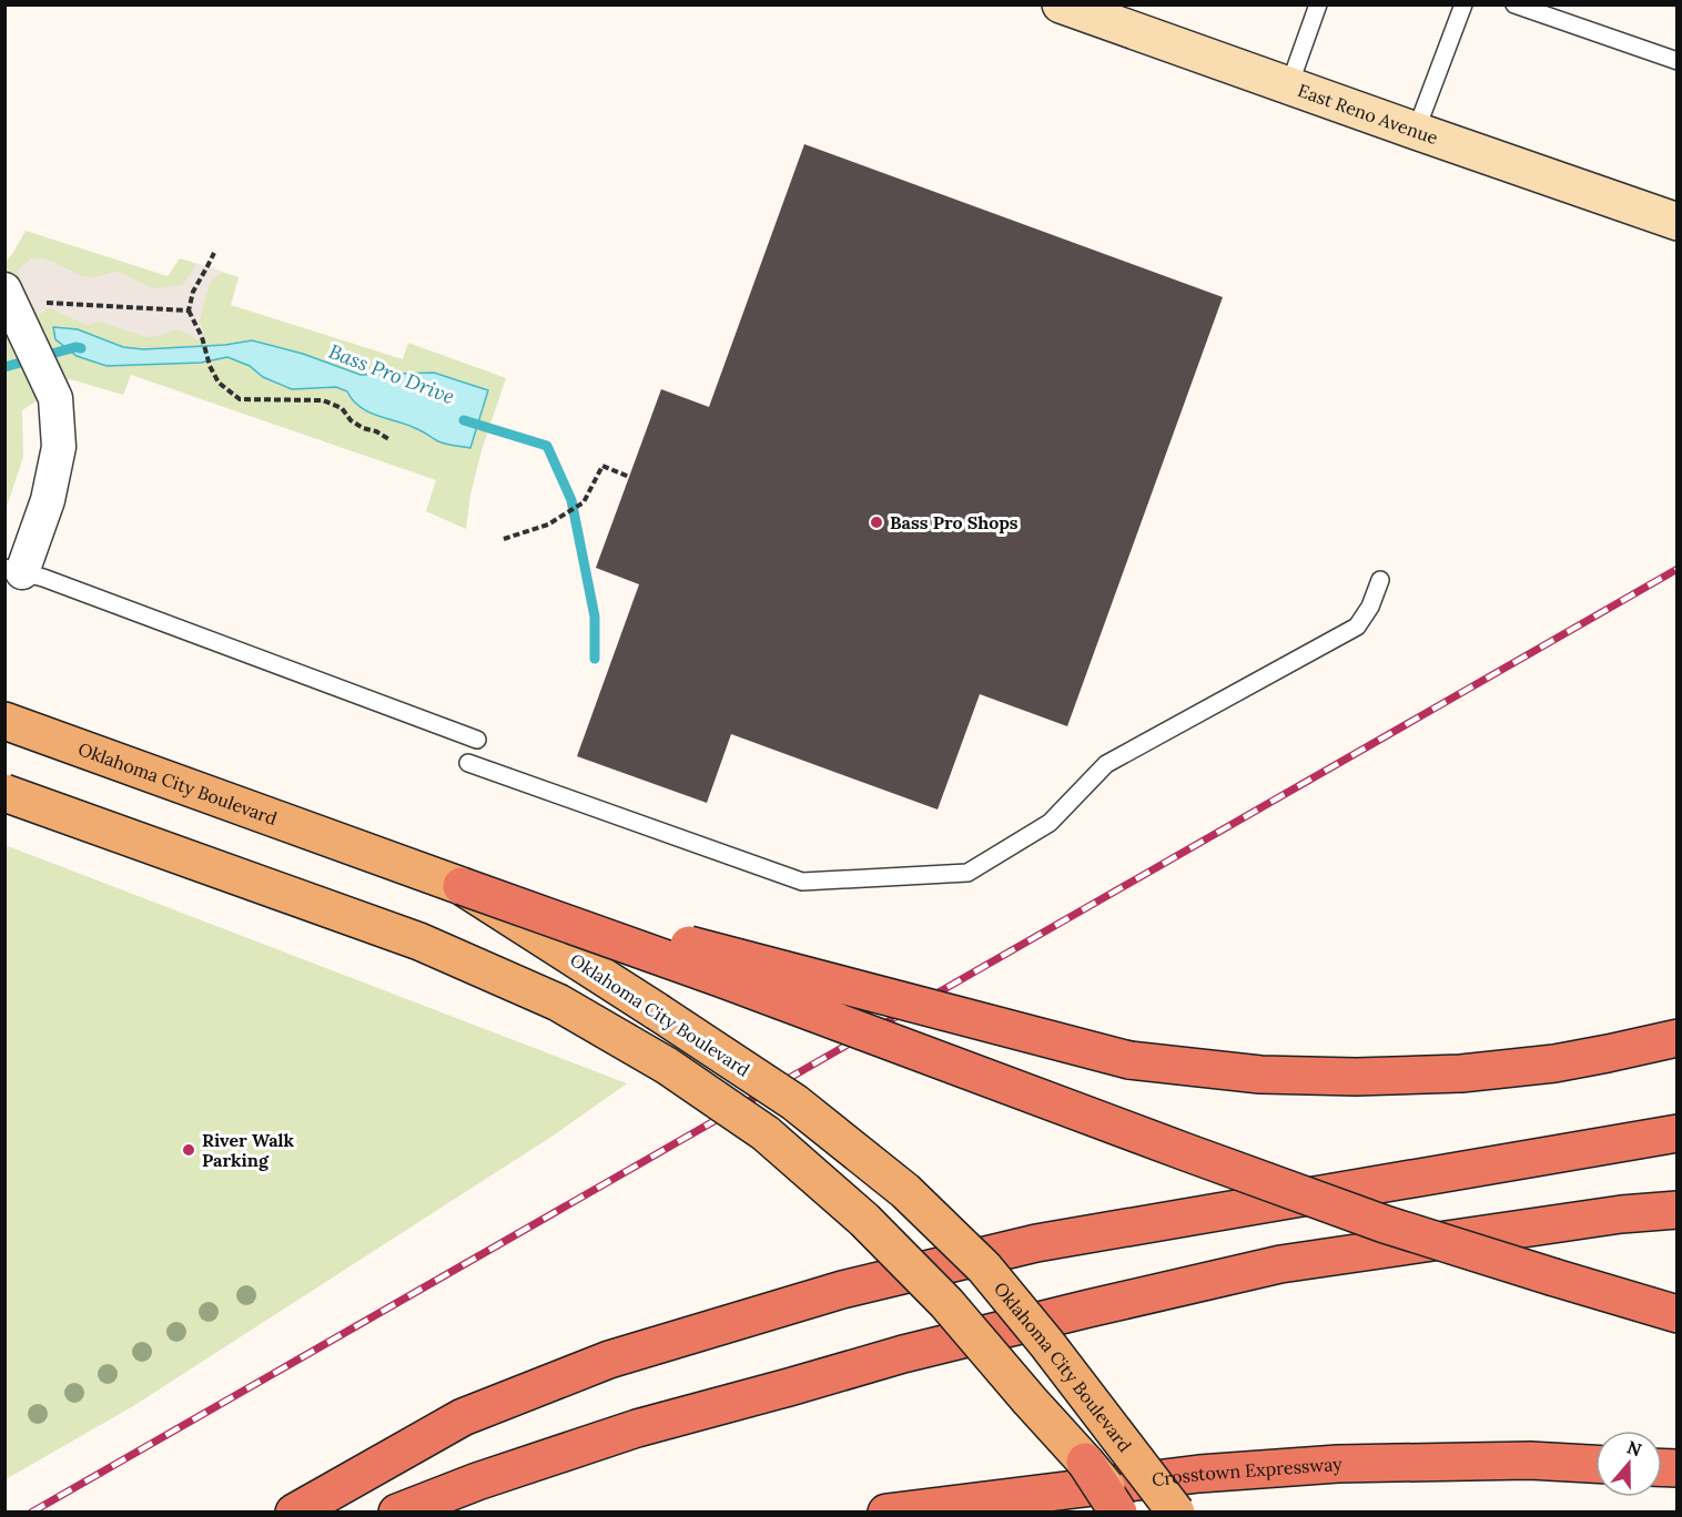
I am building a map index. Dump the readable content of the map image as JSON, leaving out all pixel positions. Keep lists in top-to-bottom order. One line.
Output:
{"streets":{"highway":["Crosstown Expressway"],"main road":["East Reno Avenue","Oklahoma City Boulevard"]},"water":["Bass Pro Drive"],"places":["Bass Pro Shops","River Walk Parking"],"north":"top"}
